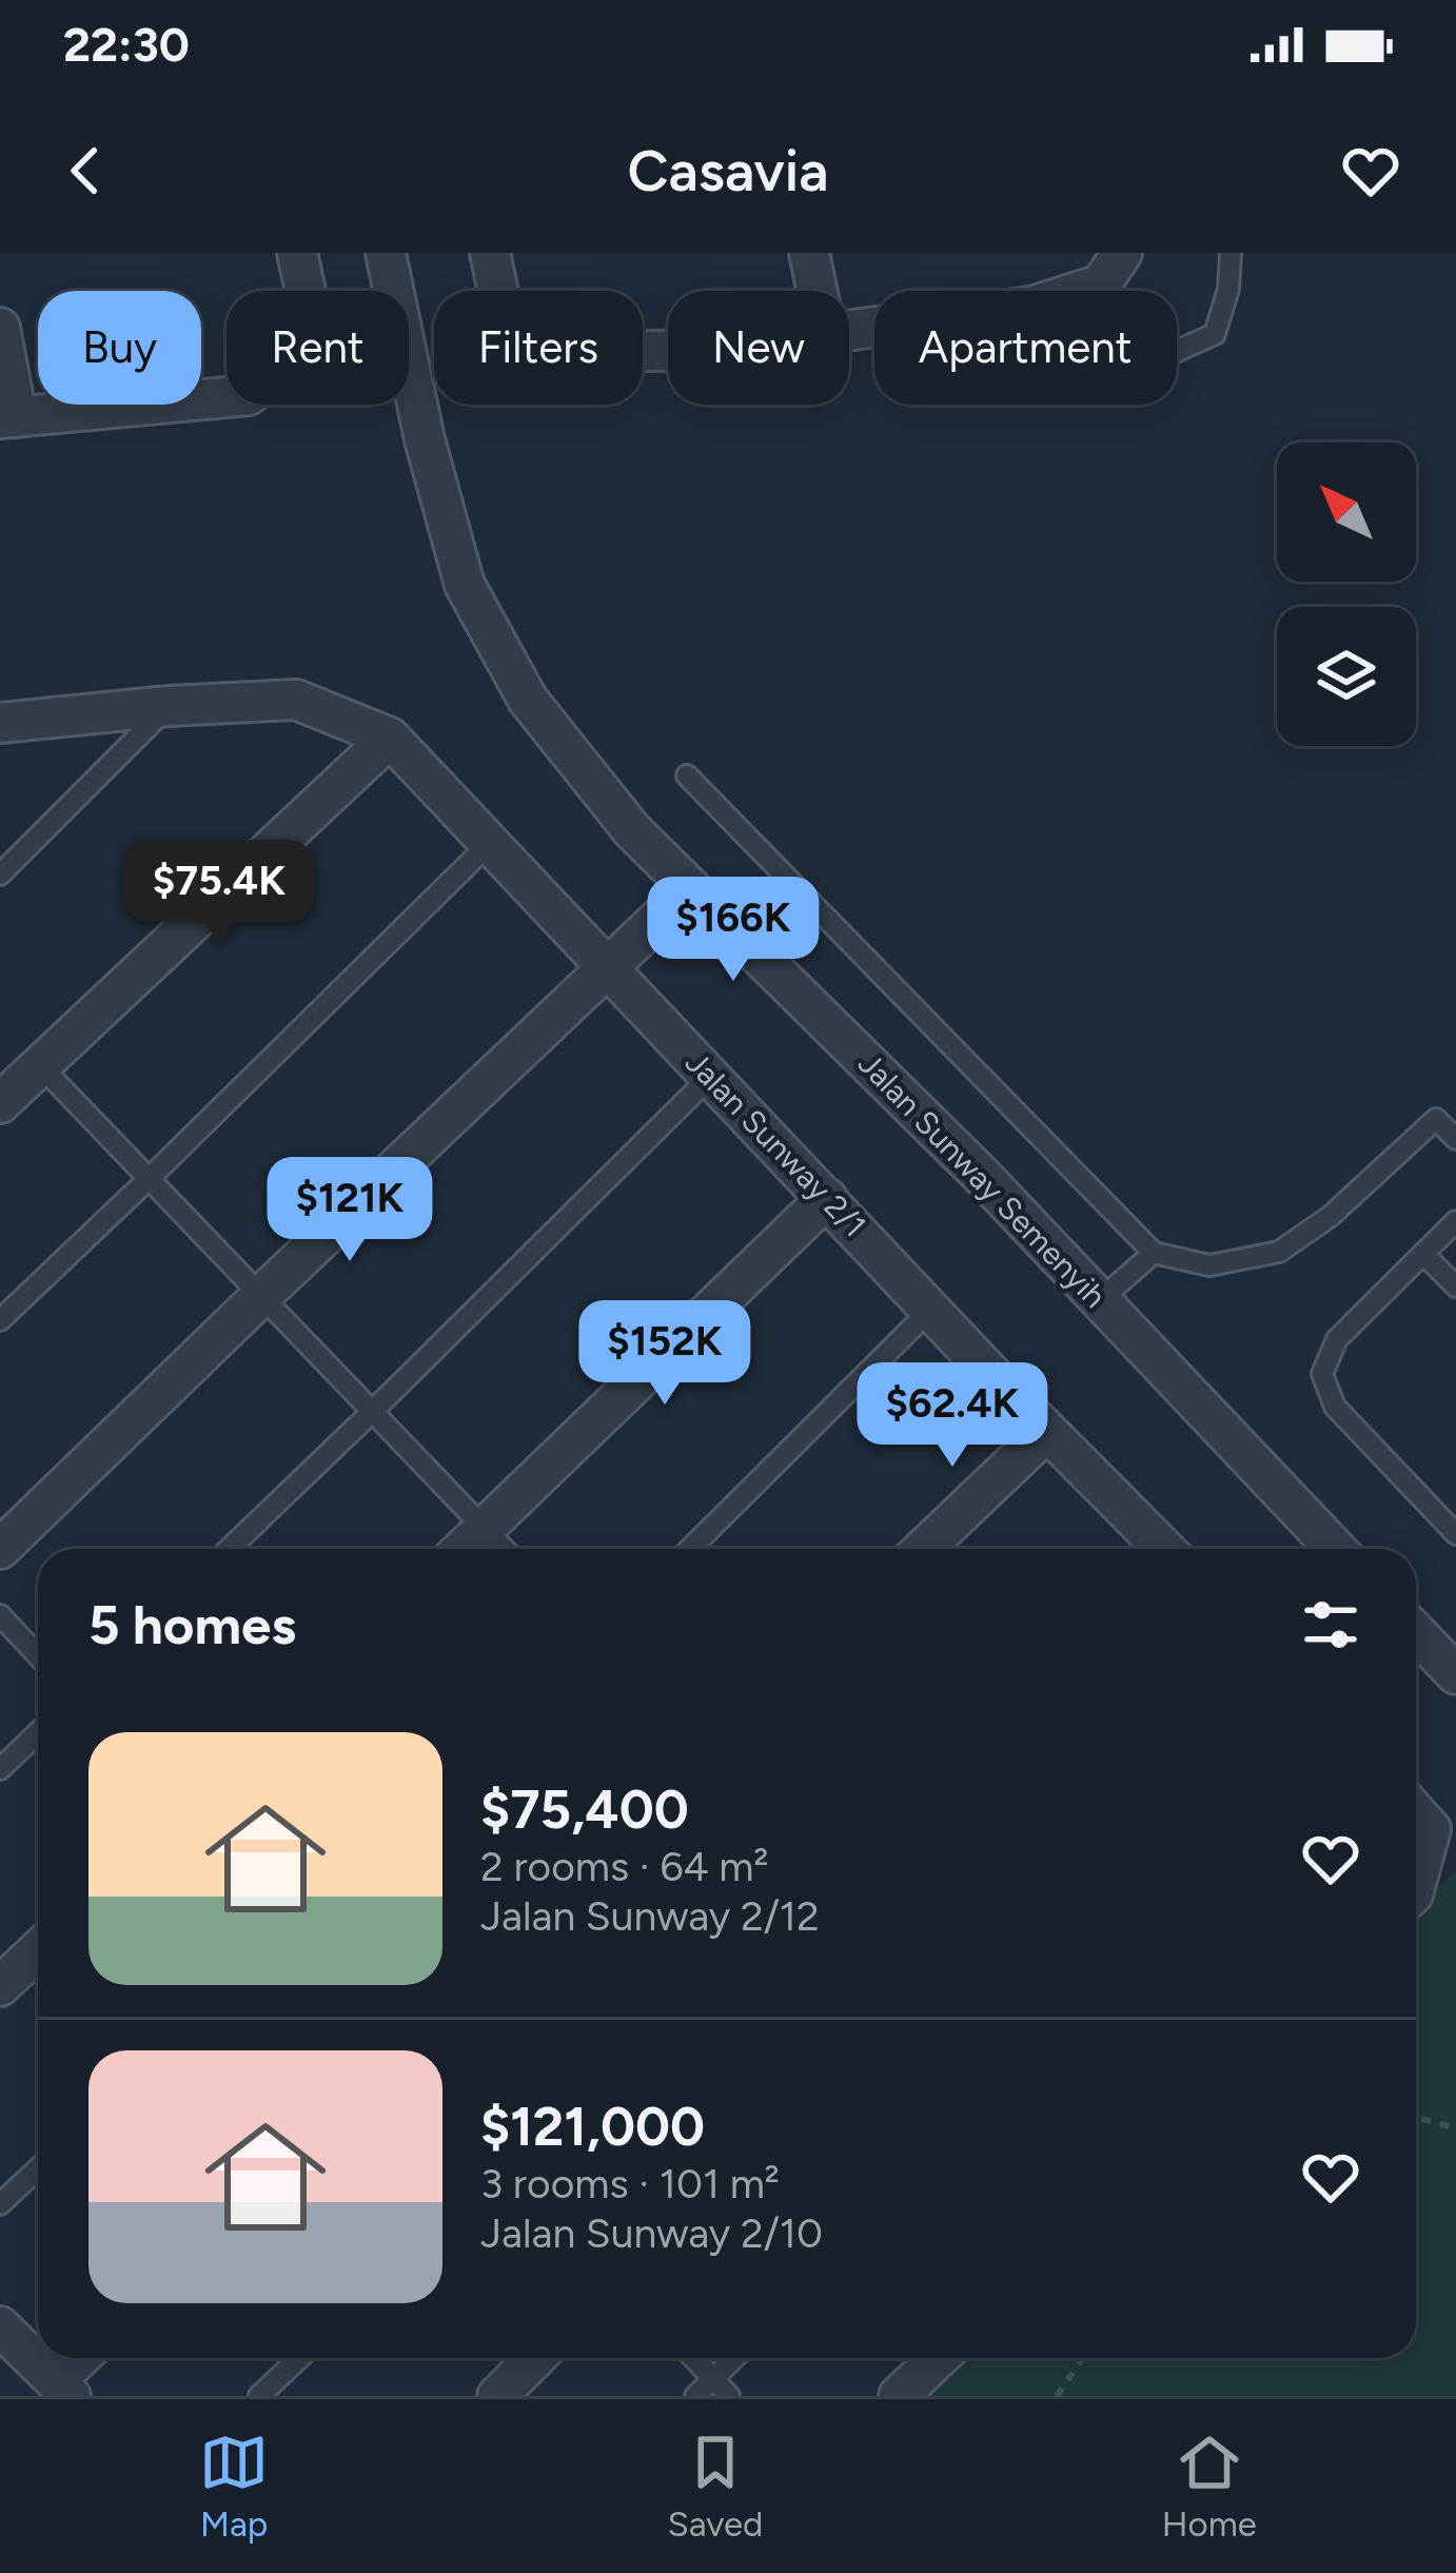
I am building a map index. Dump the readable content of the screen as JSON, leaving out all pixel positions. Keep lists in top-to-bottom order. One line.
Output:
{"streets":{"street":["Jalan Sunway 2/1","Jalan Sunway Semenyih"]},"north":"top left","page":{"status":"22:30","header":"Casavia","chip":["Buy","Rent","Filters","New","Apartment"],"price":["$75.4K","$166K","$121K","$152K","$62.4K"],"heading":"5 homes","list":[{"name":"$75,400","note":"2 rooms · 64 m² · Jalan Sunway 2/12"},{"name":"$121,000","note":"3 rooms · 101 m² · Jalan Sunway 2/10"}],"tabs":["Map","Saved","Home"]}}
